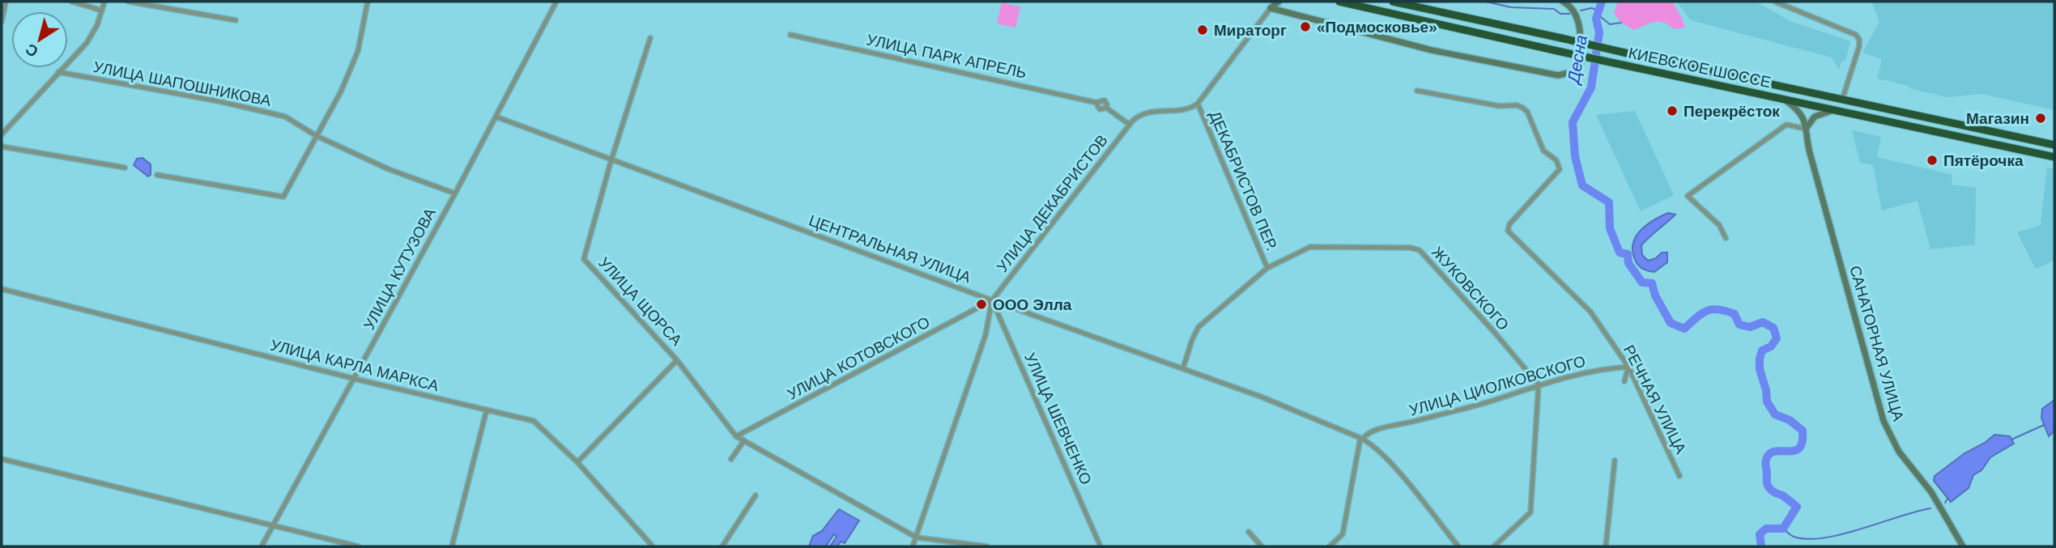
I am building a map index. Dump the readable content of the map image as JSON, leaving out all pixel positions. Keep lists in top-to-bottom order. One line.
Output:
{"streets":{"highway":["КИЕВСКОЕ ШОССЕ"],"street":["УЛИЦА ПАРК АПРЕЛЬ","УЛИЦА ШАПОШНИКОВА","ДЕКАБРИСТОВ ПЕР.","УЛИЦА ДЕКАБРИСТОВ","ЦЕНТРАЛЬНАЯ УЛИЦА","УЛИЦА КУТУЗОВА","ЖУКОВСКОГО","УЛИЦА ЩОРСА","САНАТОРНАЯ УЛИЦА","УЛИЦА КОТОВСКОГО","УЛИЦА КАРЛА МАРКСА","УЛИЦА ЦИОЛКОВСКОГО","РЕЧНАЯ УЛИЦА","УЛИЦА ШЕВЧЕНКО"]},"crossings":[["УЛИЦА ПАРК АПРЕЛЬ","УЛИЦА ДЕКАБРИСТОВ"],["УЛИЦА ШАПОШНИКОВА","УЛИЦА КУТУЗОВА"],["ДЕКАБРИСТОВ ПЕР.","УЛИЦА ДЕКАБРИСТОВ"],["ДЕКАБРИСТОВ ПЕР.","ЖУКОВСКОГО"],["УЛИЦА ДЕКАБРИСТОВ","ЦЕНТРАЛЬНАЯ УЛИЦА"],["УЛИЦА ДЕКАБРИСТОВ","УЛИЦА КОТОВСКОГО"],["УЛИЦА ДЕКАБРИСТОВ","УЛИЦА ШЕВЧЕНКО"],["ЦЕНТРАЛЬНАЯ УЛИЦА","УЛИЦА КУТУЗОВА"],["ЦЕНТРАЛЬНАЯ УЛИЦА","ЖУКОВСКОГО"],["ЦЕНТРАЛЬНАЯ УЛИЦА","УЛИЦА ЩОРСА"],["ЦЕНТРАЛЬНАЯ УЛИЦА","УЛИЦА КОТОВСКОГО"],["ЦЕНТРАЛЬНАЯ УЛИЦА","УЛИЦА ЦИОЛКОВСКОГО"],["ЦЕНТРАЛЬНАЯ УЛИЦА","УЛИЦА ШЕВЧЕНКО"],["УЛИЦА КУТУЗОВА","УЛИЦА КАРЛА МАРКСА"],["ЖУКОВСКОГО","УЛИЦА ЦИОЛКОВСКОГО"],["УЛИЦА ЩОРСА","УЛИЦА КОТОВСКОГО"],["УЛИЦА КОТОВСКОГО","УЛИЦА ШЕВЧЕНКО"],["УЛИЦА ЦИОЛКОВСКОГО","РЕЧНАЯ УЛИЦА"]],"water":["Десна"],"places":["«Подмосковье»","Мираторг","Перекрёсток","Магазин","Пятёрочка","ООО Элла"],"north":"bottom left"}
